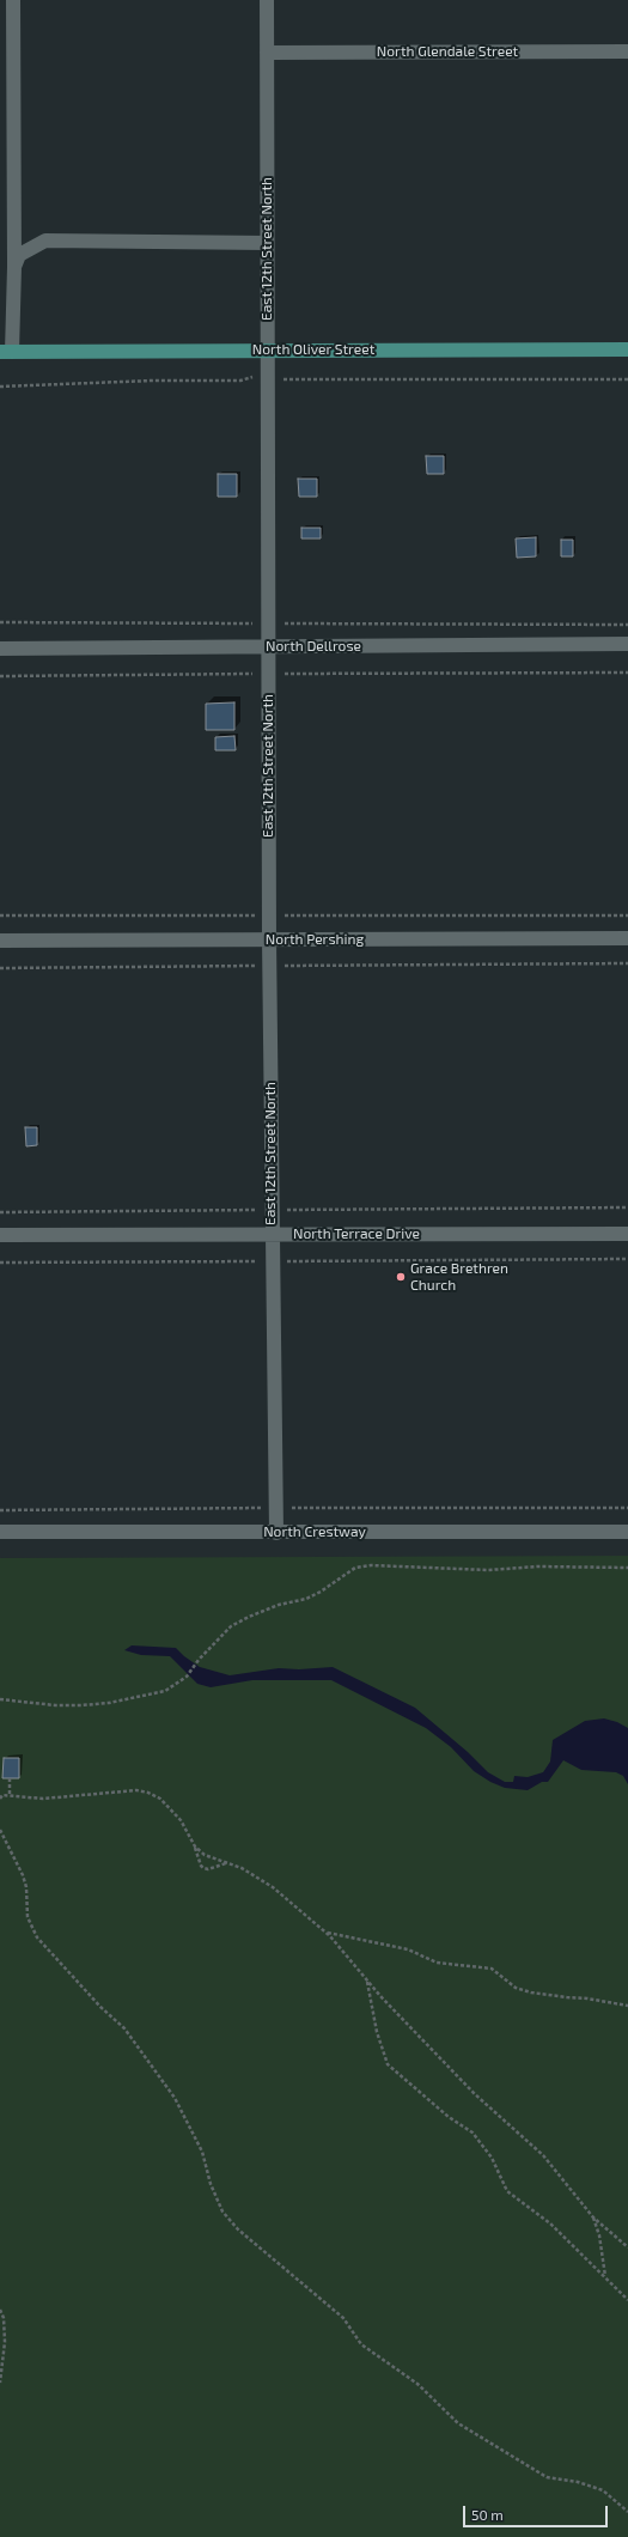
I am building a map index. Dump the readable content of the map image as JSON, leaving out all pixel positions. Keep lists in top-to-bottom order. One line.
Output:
{"streets":{"main road":["North Oliver Street"],"street":["North Glendale Street","East 12th Street North","North Dellrose","North Pershing","North Terrace Drive","North Crestway"]},"crossings":[["North Glendale Street","East 12th Street North"],["East 12th Street North","North Oliver Street"],["East 12th Street North","North Dellrose"],["East 12th Street North","North Pershing"],["East 12th Street North","North Terrace Drive"],["East 12th Street North","North Crestway"]],"places":["Grace Brethren Church"],"scale_bar":"50 m"}
